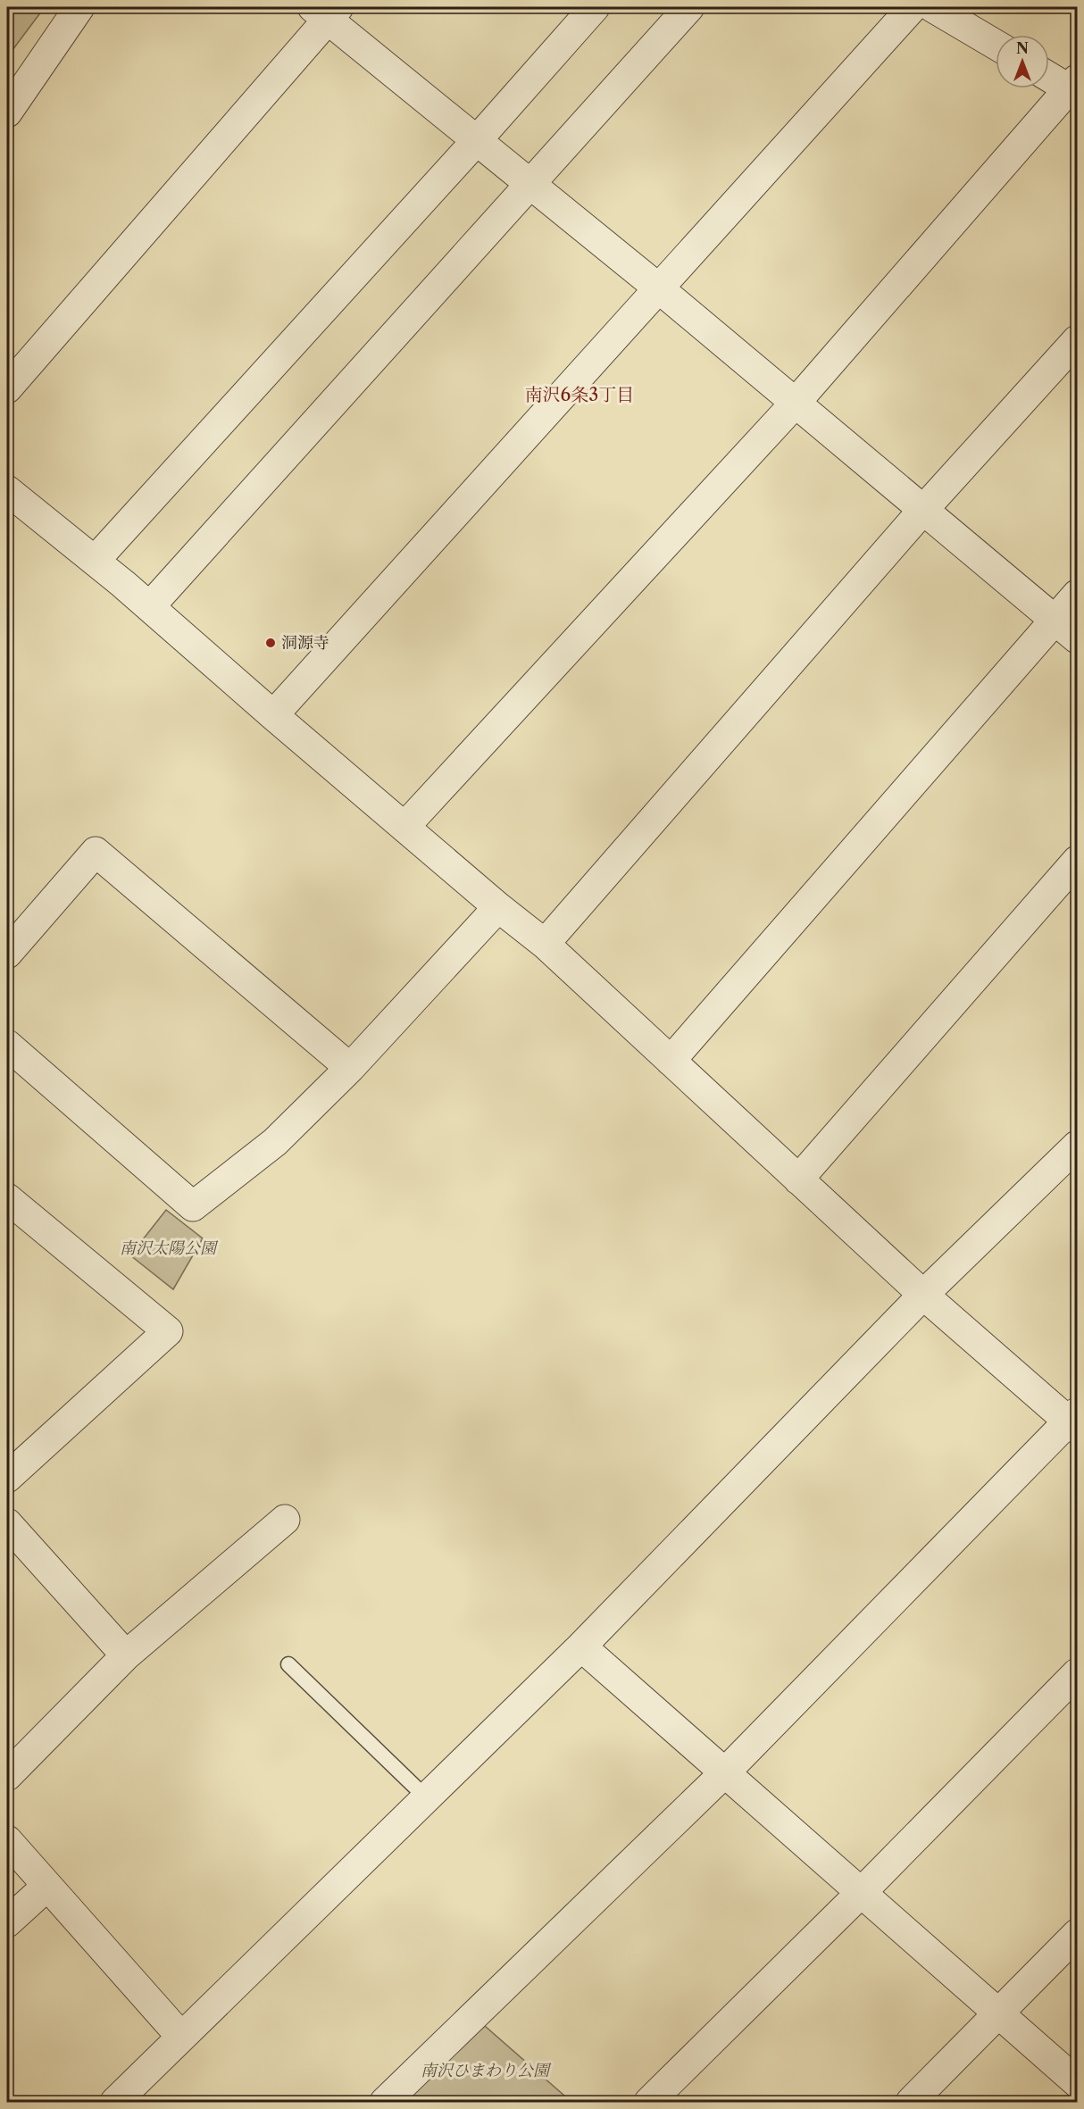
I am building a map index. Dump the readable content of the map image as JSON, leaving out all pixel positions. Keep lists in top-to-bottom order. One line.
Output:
{"districts":["南沢6条3丁目"],"parks":["南沢太陽公園","南沢ひまわり公園"],"places":["洞源寺"],"north":"top"}
